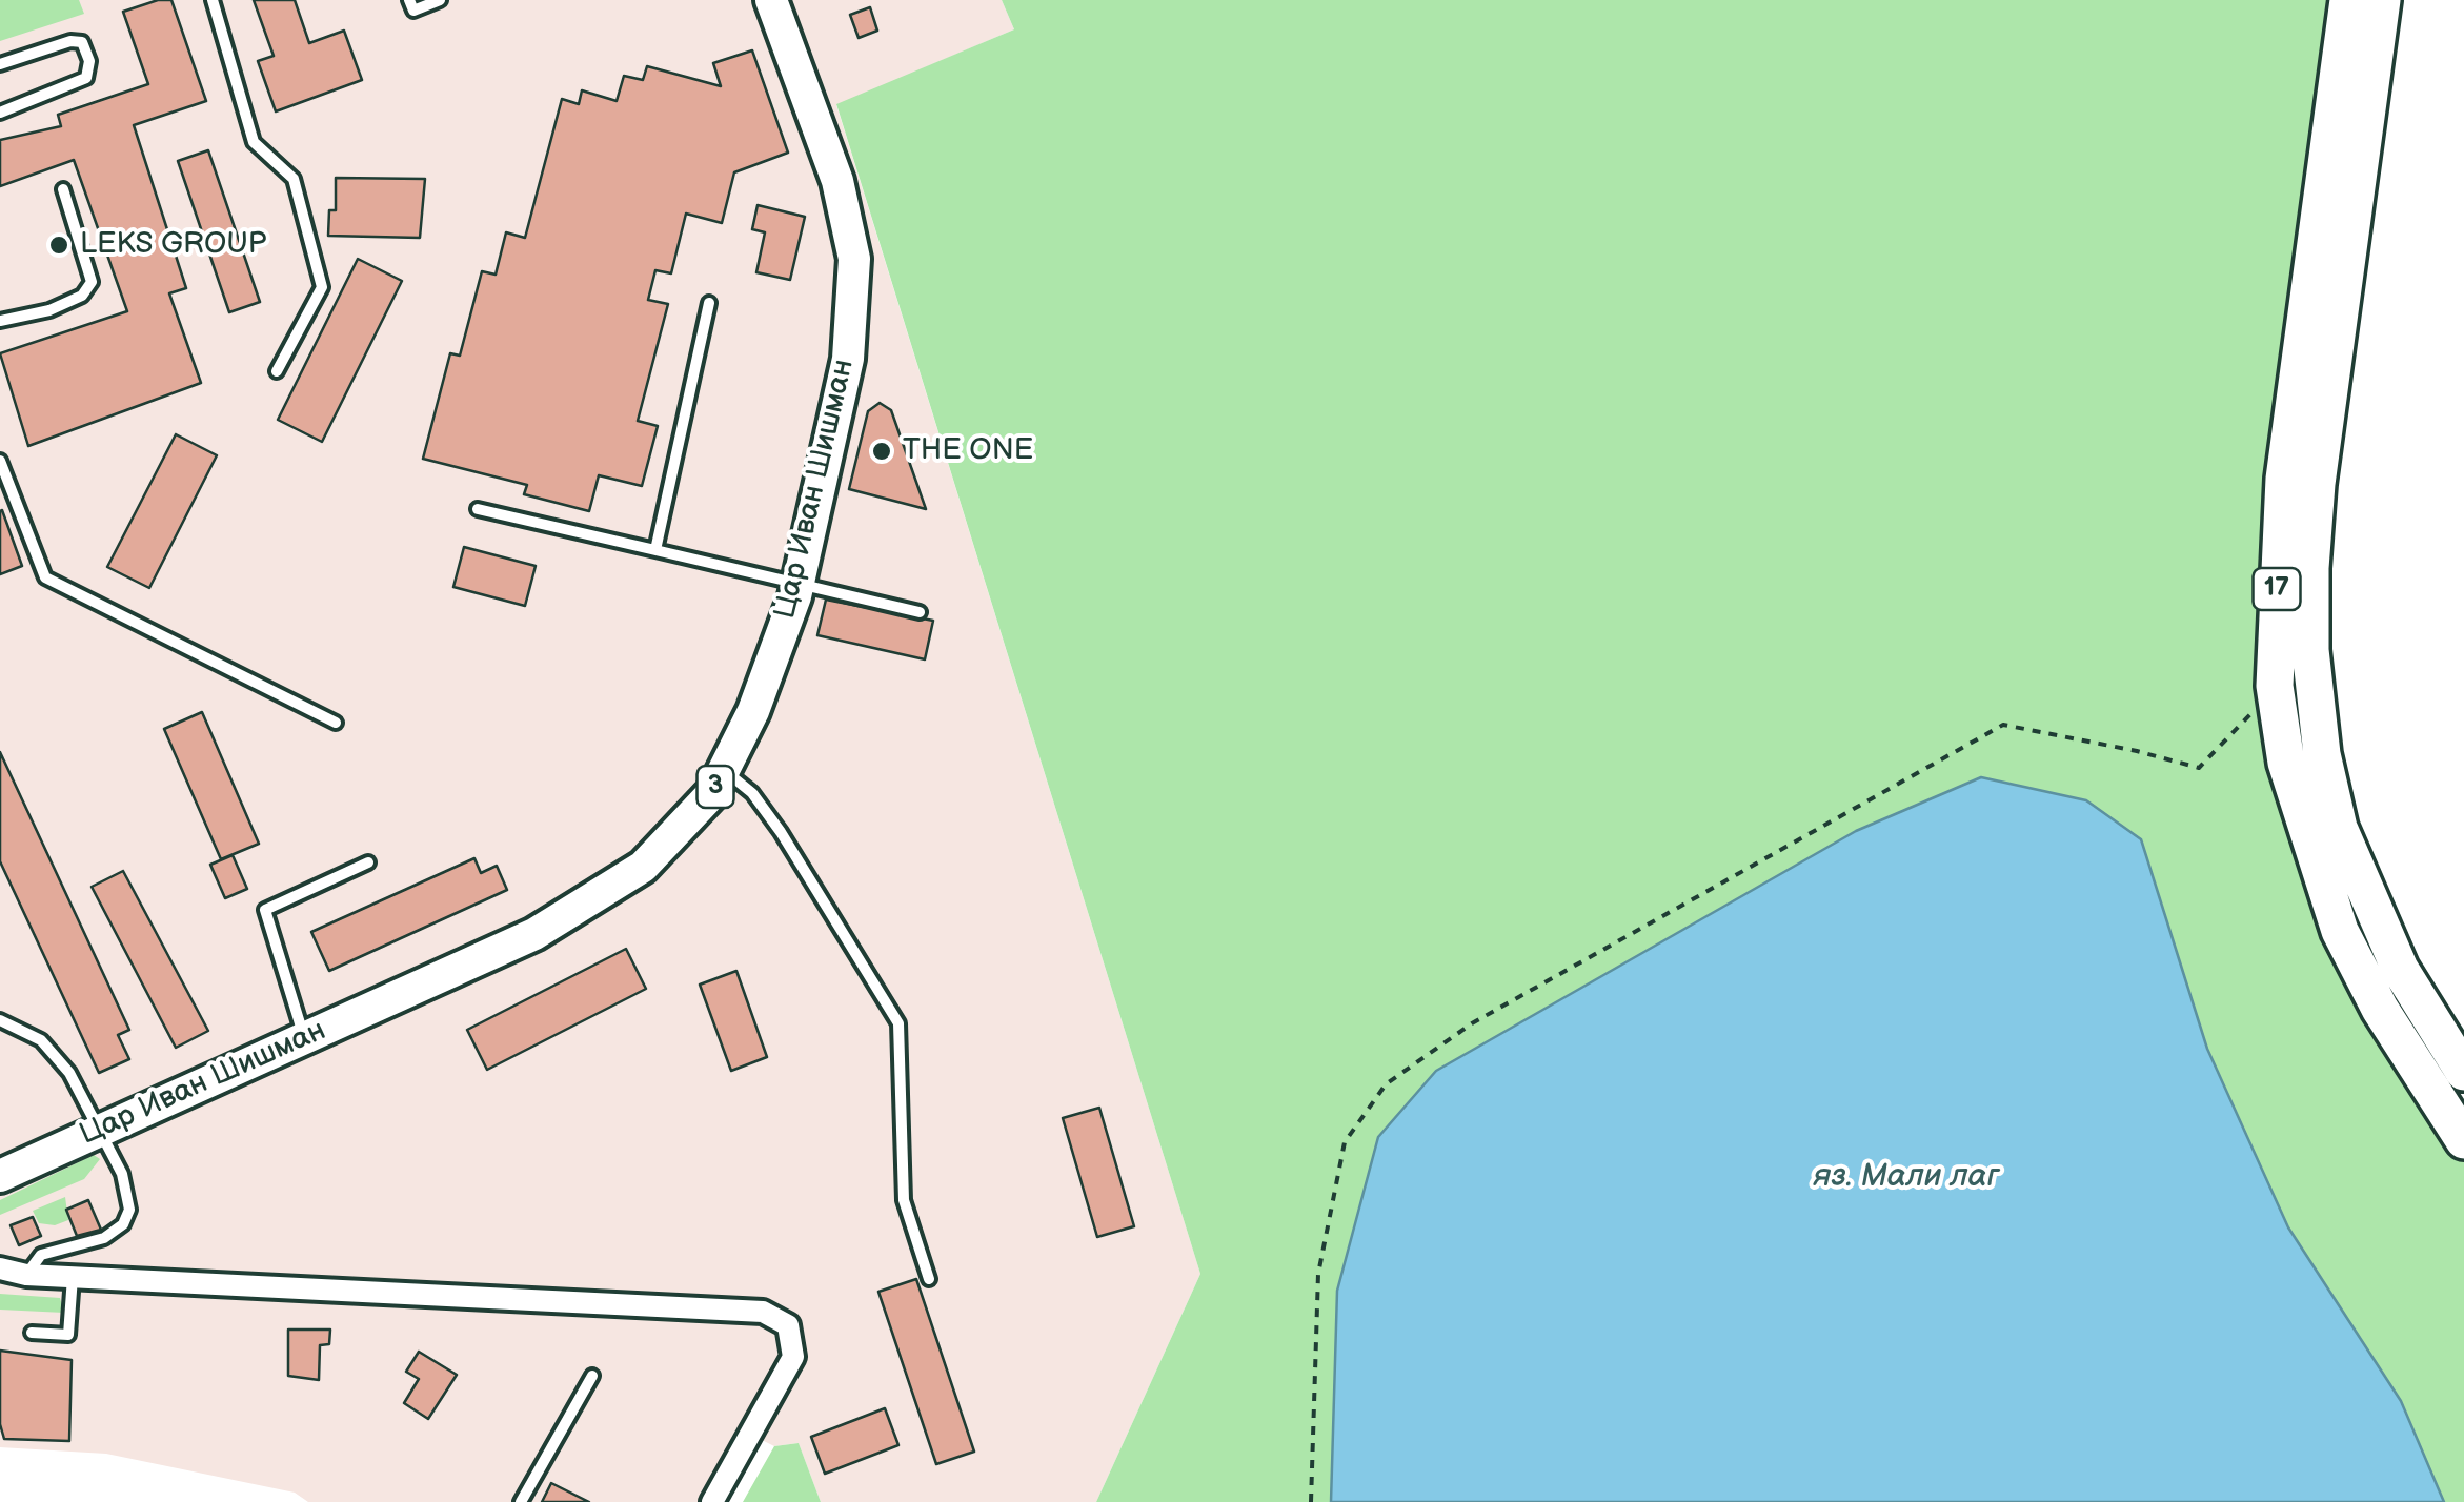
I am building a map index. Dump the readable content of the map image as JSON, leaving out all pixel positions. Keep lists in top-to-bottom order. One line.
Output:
{"streets":{"highway":["17"],"main road":["Цар Иван Шишман","3"]},"water":["яз. Мали лаг"],"places":["LEKS GROUP","THE ONE"]}
